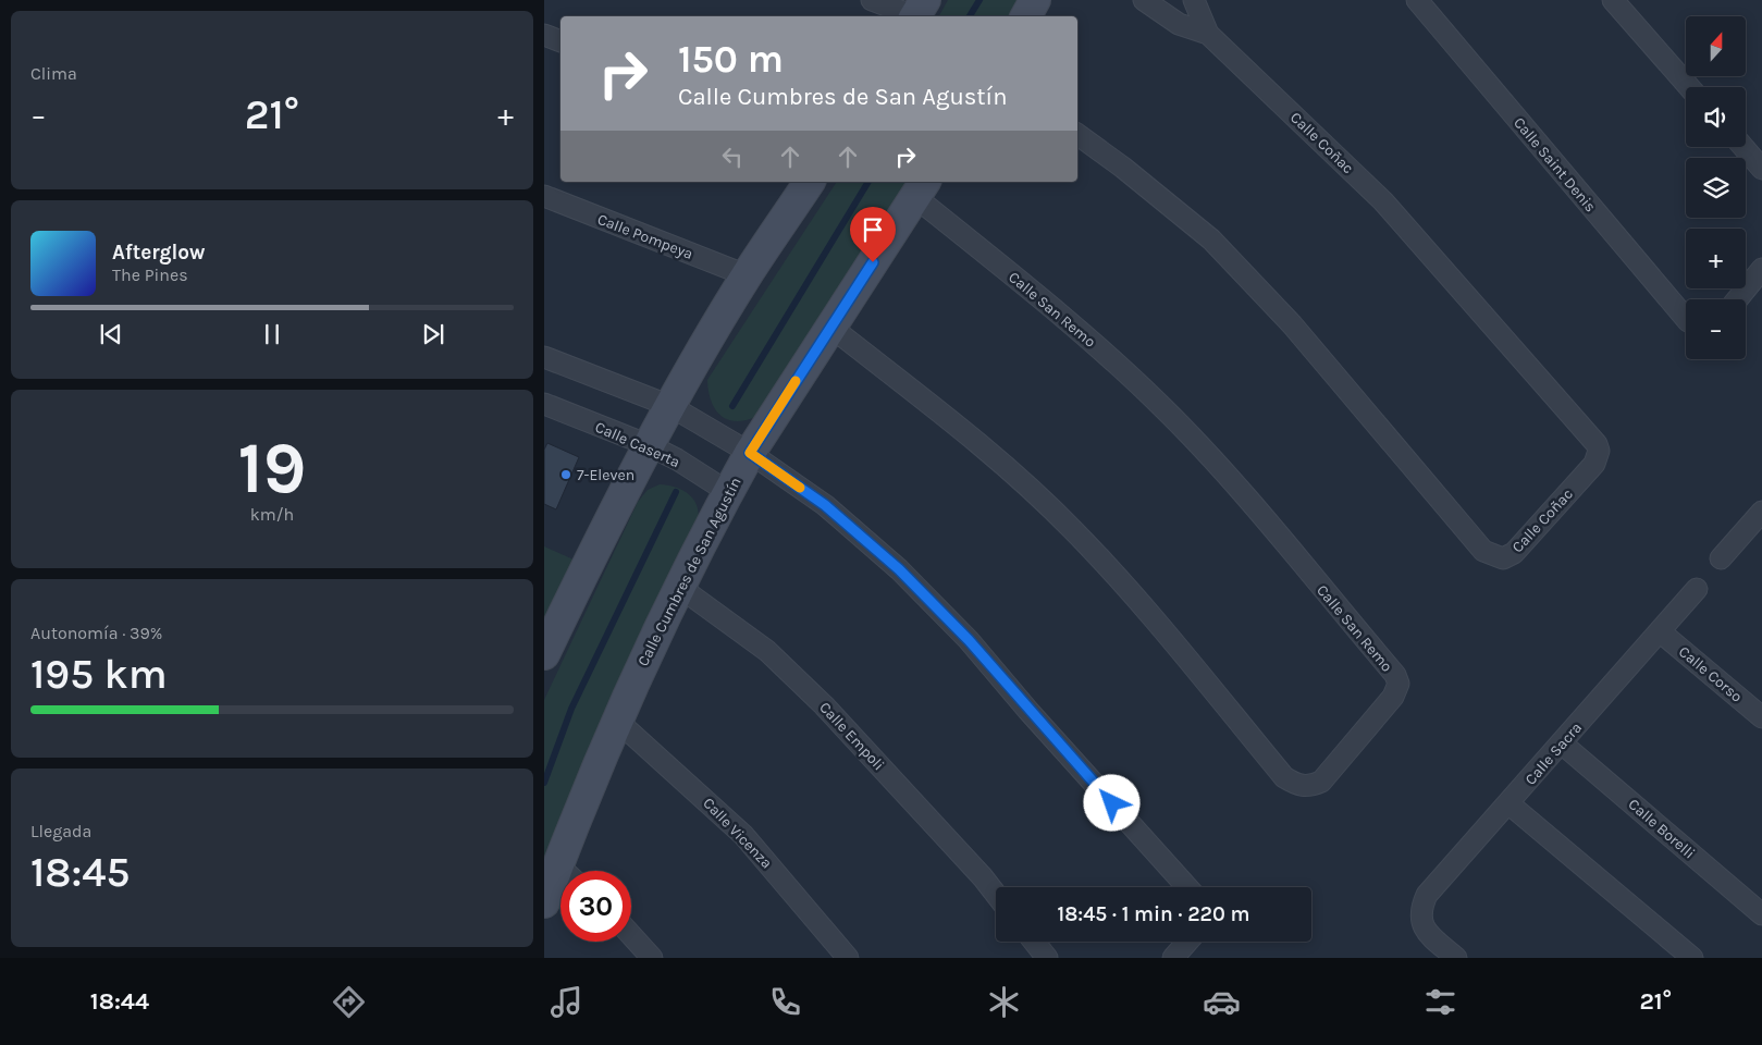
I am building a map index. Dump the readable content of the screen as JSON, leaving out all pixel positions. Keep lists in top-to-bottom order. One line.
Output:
{"streets":{"street":["Calle Coñac","Calle Saint Denis","Calle Pompeya","Calle San Remo","Calle Caserta","Calle Cumbres de San Agustín","Calle Corso","Calle Empoli","Calle Sacra","Calle Borelli","Calle Vicenza"]},"crossings":[["Calle San Remo","Calle Cumbres de San Agustín"],["Calle Caserta","Calle Cumbres de San Agustín"],["Calle Cumbres de San Agustín","Calle Empoli"],["Calle Cumbres de San Agustín","Calle Vicenza"],["Calle Corso","Calle Sacra"],["Calle Sacra","Calle Borelli"]],"places":["7-Eleven"],"north":"top","page":{"tile":["Clima",["19","km/h"],["Autonomía · 39%","195 km"],["Llegada","18:45"]],"map_buttons":["+","−"],"turn":["150 m","Calle Cumbres de San Agustín"],"heat":["−","21°","+"],"song":["Afterglow","The Pines"],"limit":"30","trip":"18:45 · 1 min · 220 m","tabs":["18:44","21°"]}}
